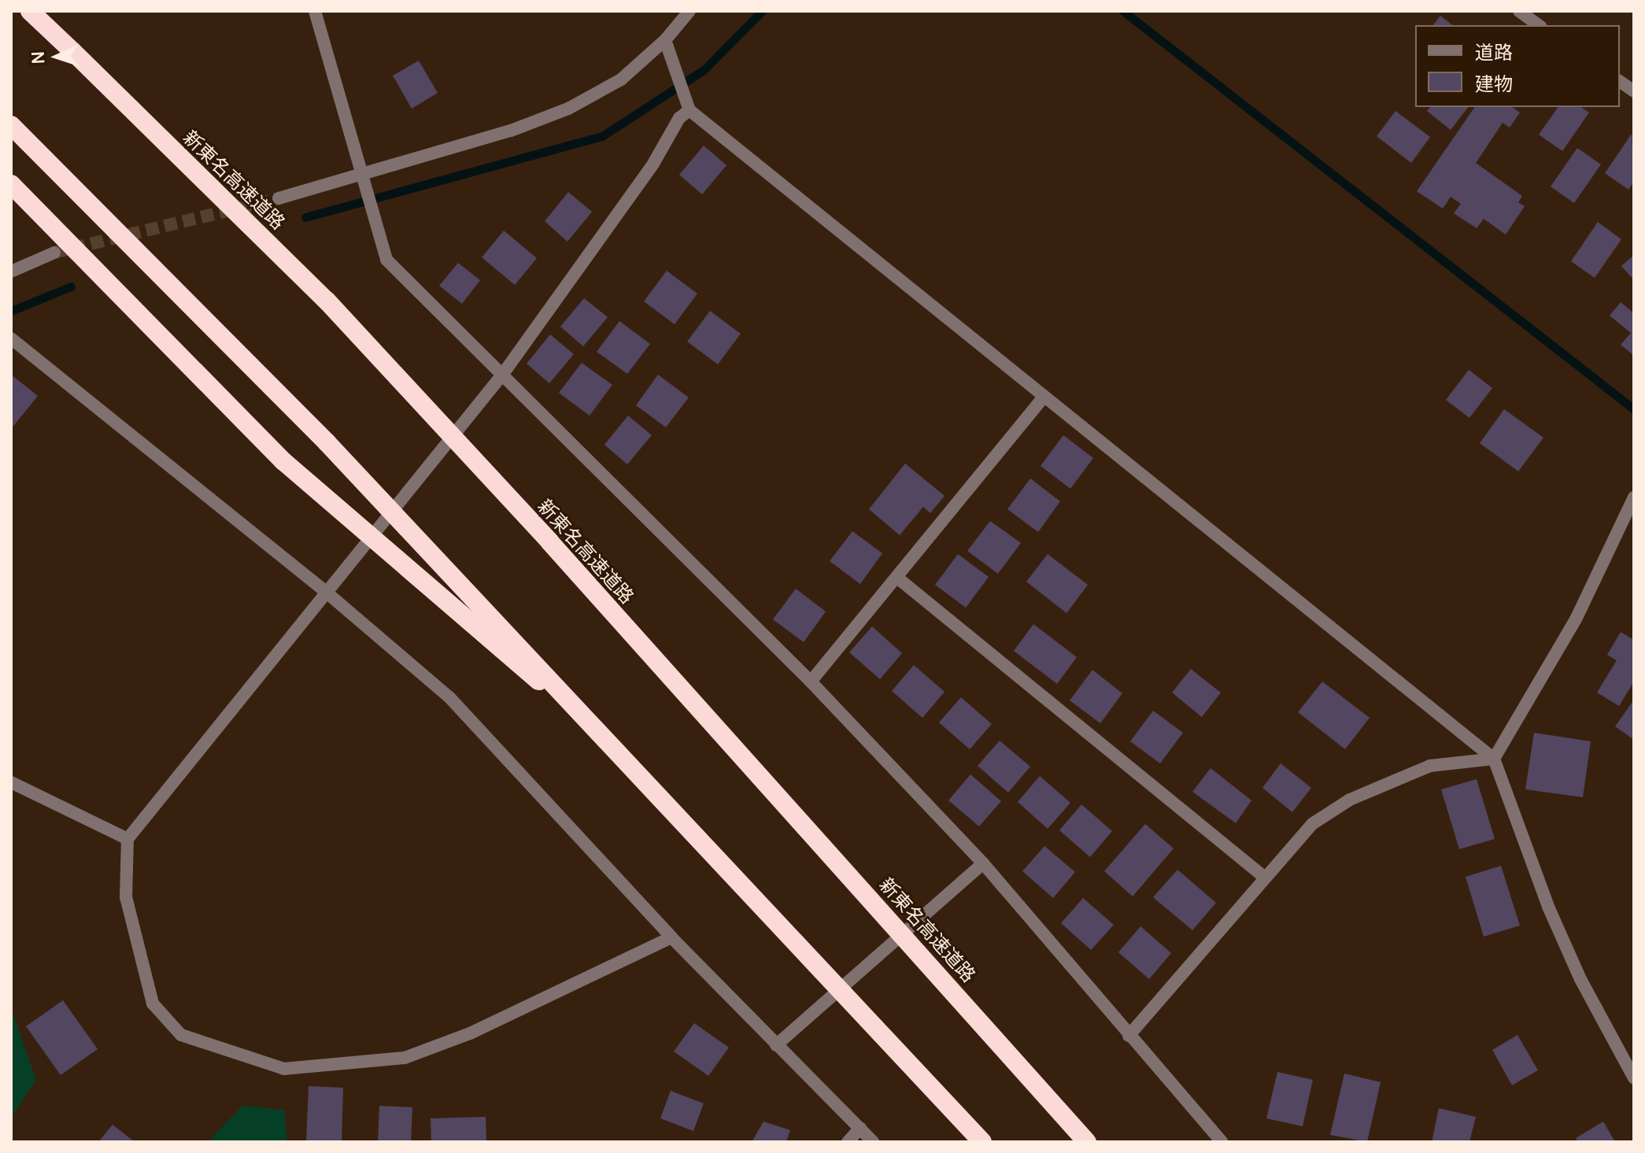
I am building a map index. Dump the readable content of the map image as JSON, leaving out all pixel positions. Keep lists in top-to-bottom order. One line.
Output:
{"streets":{"highway":["新東名高速道路"]},"legend":["道路","建物"],"north":"left"}
